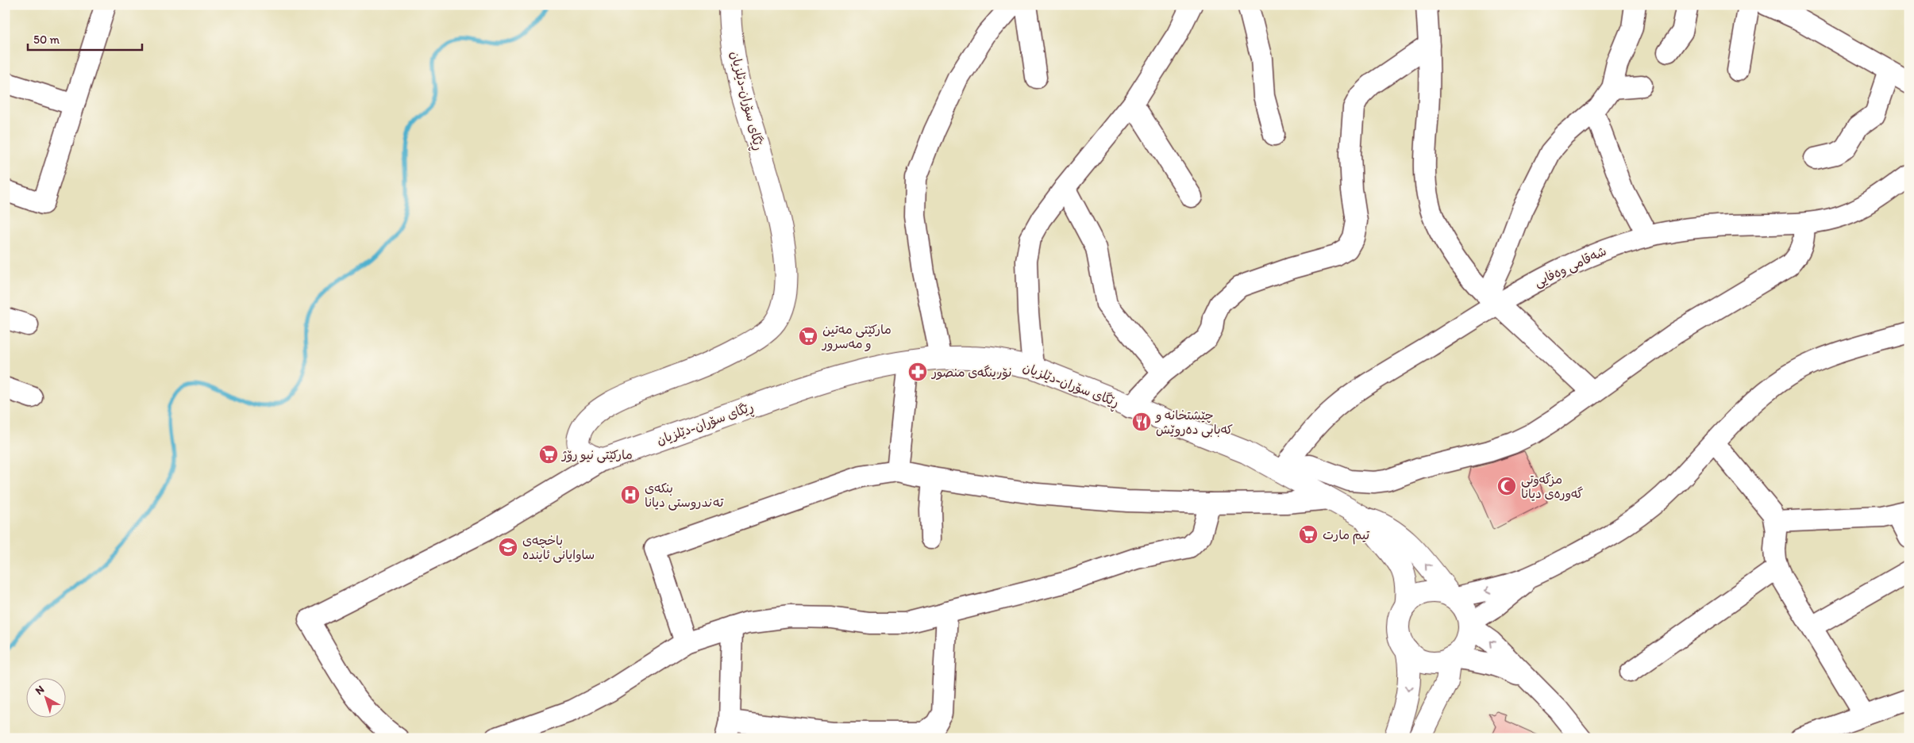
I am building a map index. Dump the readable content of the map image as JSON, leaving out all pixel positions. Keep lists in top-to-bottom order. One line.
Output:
{"streets":{"main road":["ڕێگای سۆران-دێلزیان"],"street":["شەقامی وەفایی"]},"crossings":[["ڕێگای سۆران-دێلزیان","شەقامی وەفایی"]],"places":{"supermarket":["مارکێتی مەتین و مەسرور","مارکێتی نیو رۆژ","تیم مارت"],"pharmacy":["نۆرینگه‌ی منصور"],"restaurant":["چێشتخانە و کەبابی دەروێش"],"mosque":["مزگەوتی گەورەی دیانا"],"hospital":["بنکەی تەندروستی دیانا"],"school or university":["باخچەی ساوایانی ئایندە"]},"scale_bar":"50 m","north":"top left"}
